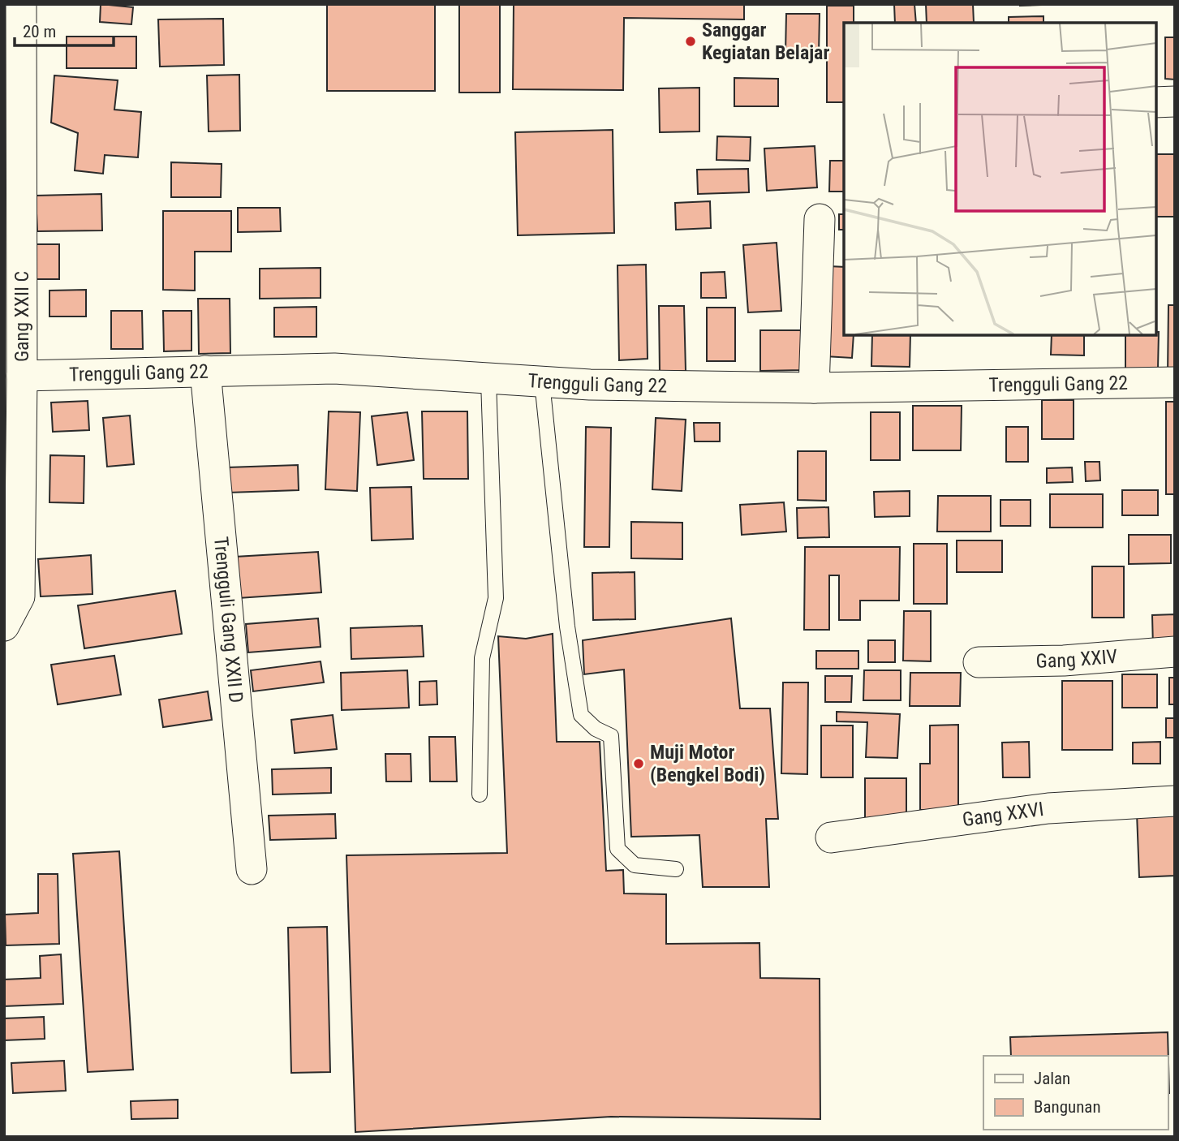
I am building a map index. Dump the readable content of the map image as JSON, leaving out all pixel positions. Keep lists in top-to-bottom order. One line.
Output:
{"streets":{"street":["Gang XXII C","Trengguli Gang 22","Trengguli Gang XXII D","Gang XXIV","Gang XXVI"]},"crossings":[["Gang XXII C","Trengguli Gang 22"],["Trengguli Gang 22","Trengguli Gang XXII D"]],"places":["Sanggar Kegiatan Belajar","Muji Motor (Bengkel Bodi)"],"legend":["Jalan","Bangunan"],"scale_bar":"20 m"}
